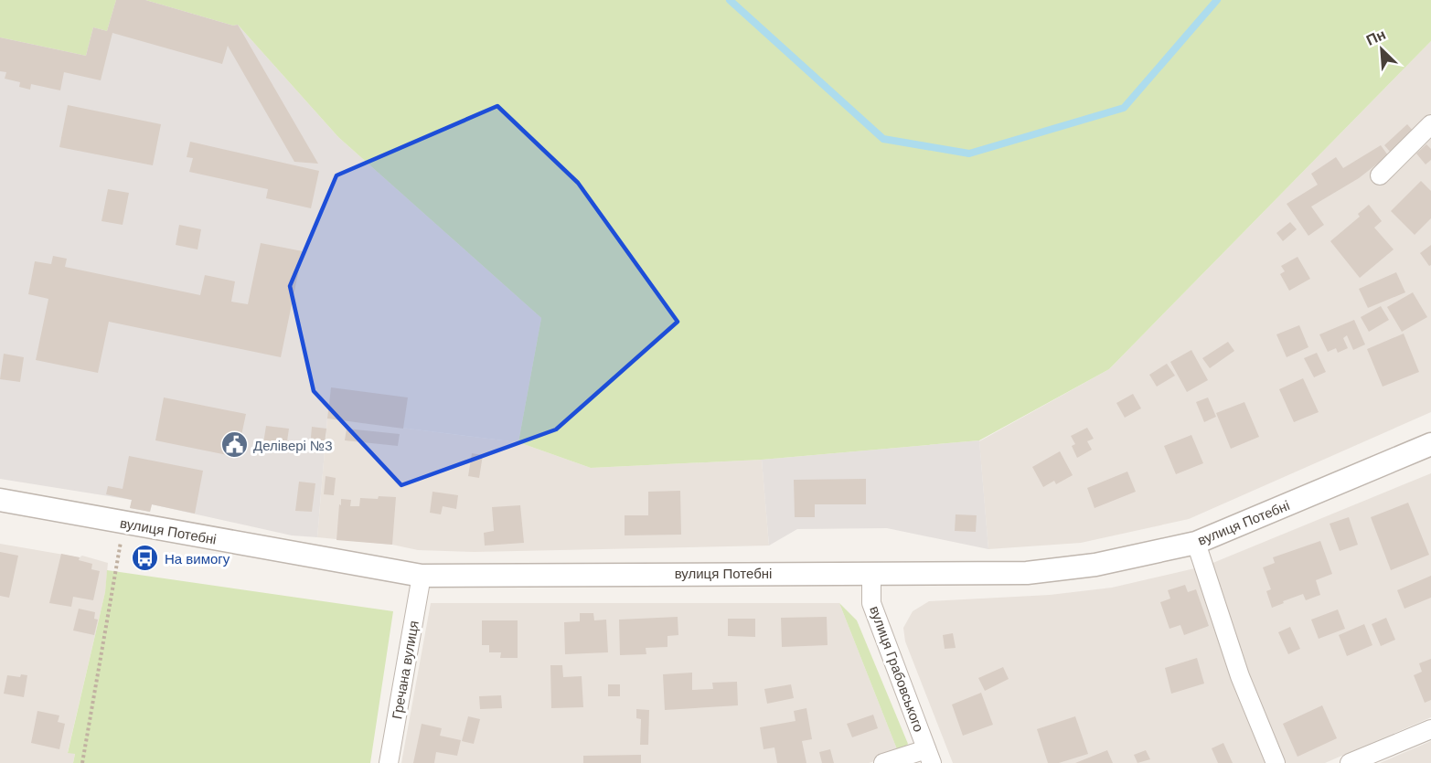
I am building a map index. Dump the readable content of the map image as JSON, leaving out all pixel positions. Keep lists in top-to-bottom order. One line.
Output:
{"streets":{"street":["вулиця Потебні","вулиця Грабовського","Гречана вулиця"]},"crossings":[["вулиця Потебні","вулиця Грабовського"],["вулиця Потебні","Гречана вулиця"]],"places":{"public building":["Делівері №3"],"bus stop":["На вимогу"]},"north":"top left"}
